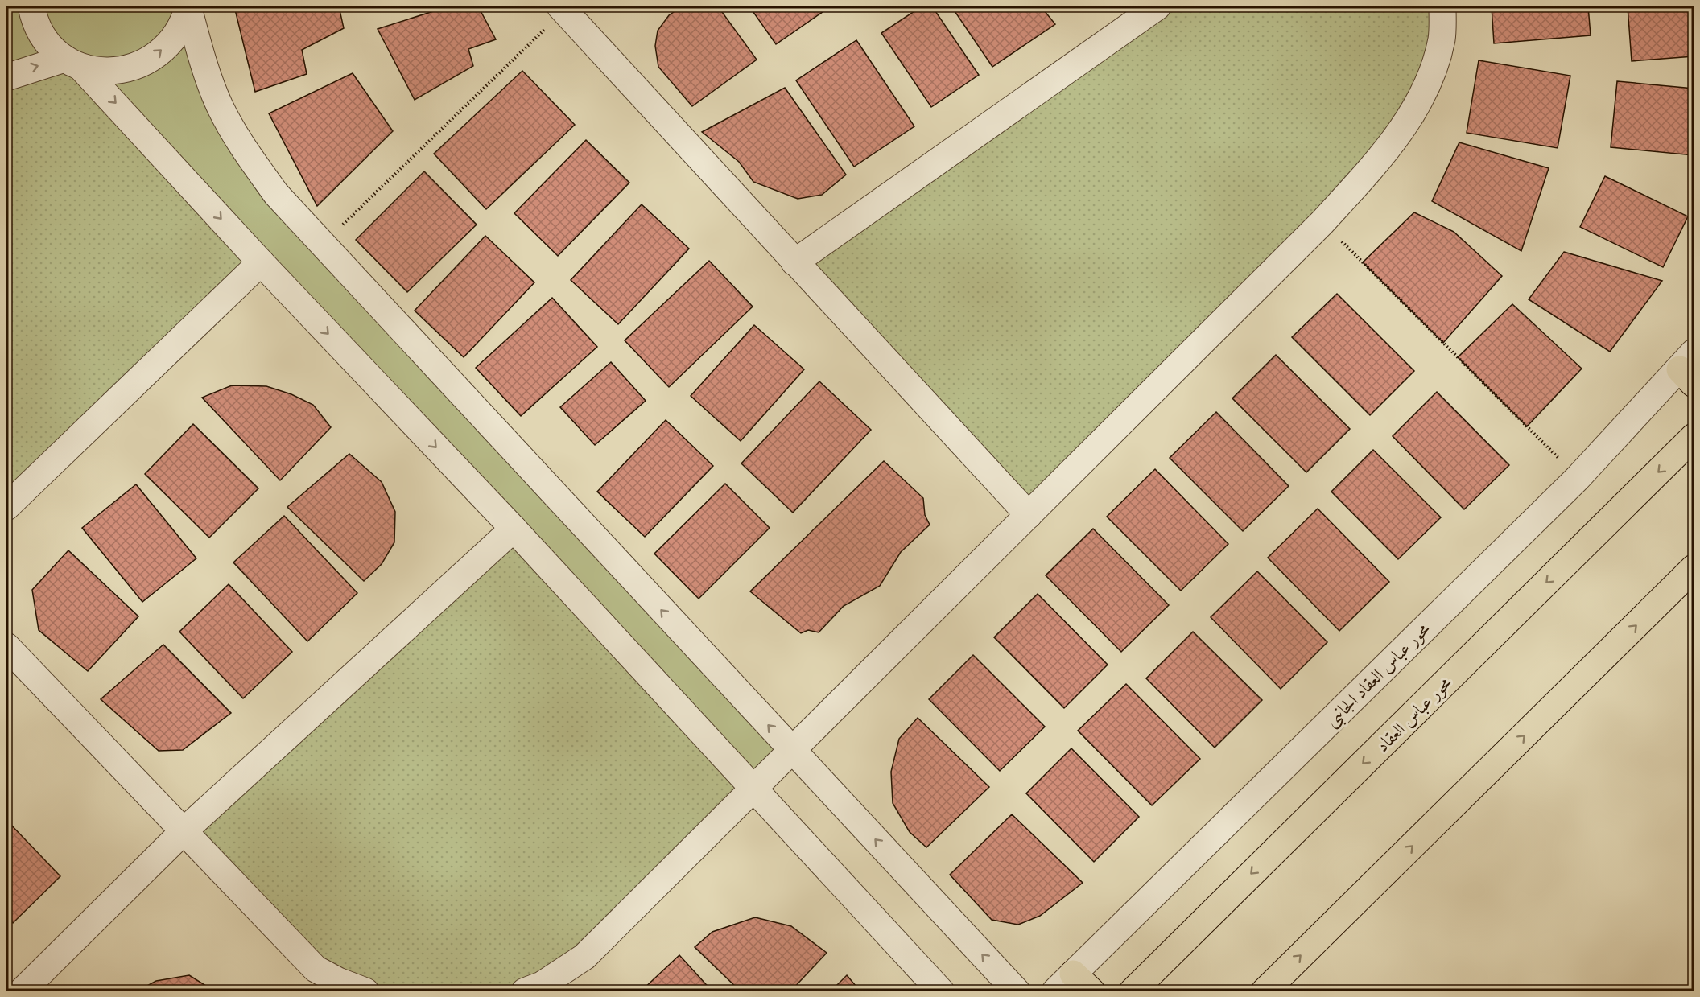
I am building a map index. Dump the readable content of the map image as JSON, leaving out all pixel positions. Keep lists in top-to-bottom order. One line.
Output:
{"streets":{"main road":["محور عباس العقاد"],"street":["محور عباس العقاد الجانبى"]}}
